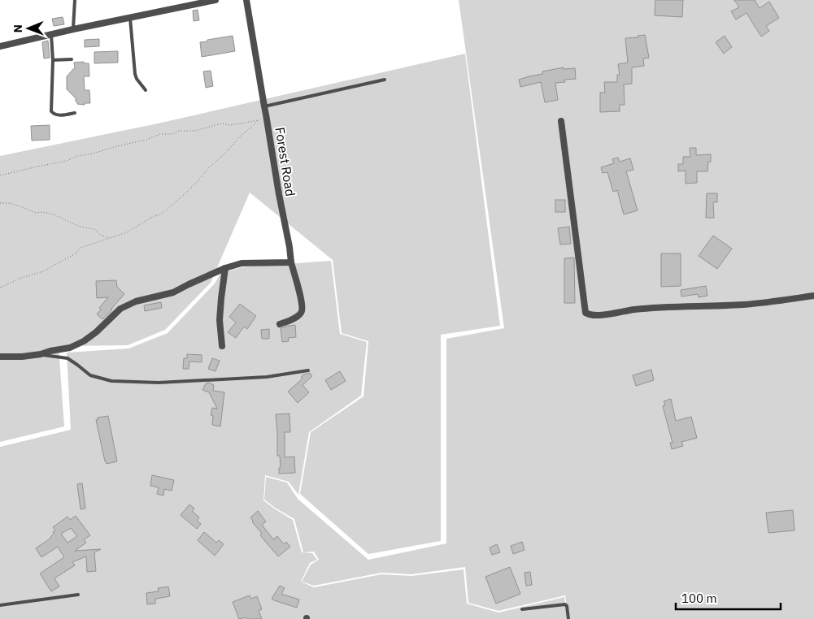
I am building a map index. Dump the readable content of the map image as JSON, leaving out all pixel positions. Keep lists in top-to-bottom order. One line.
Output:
{"streets":{"street":["Forest Road"]},"scale_bar":"100 m","north":"left"}
